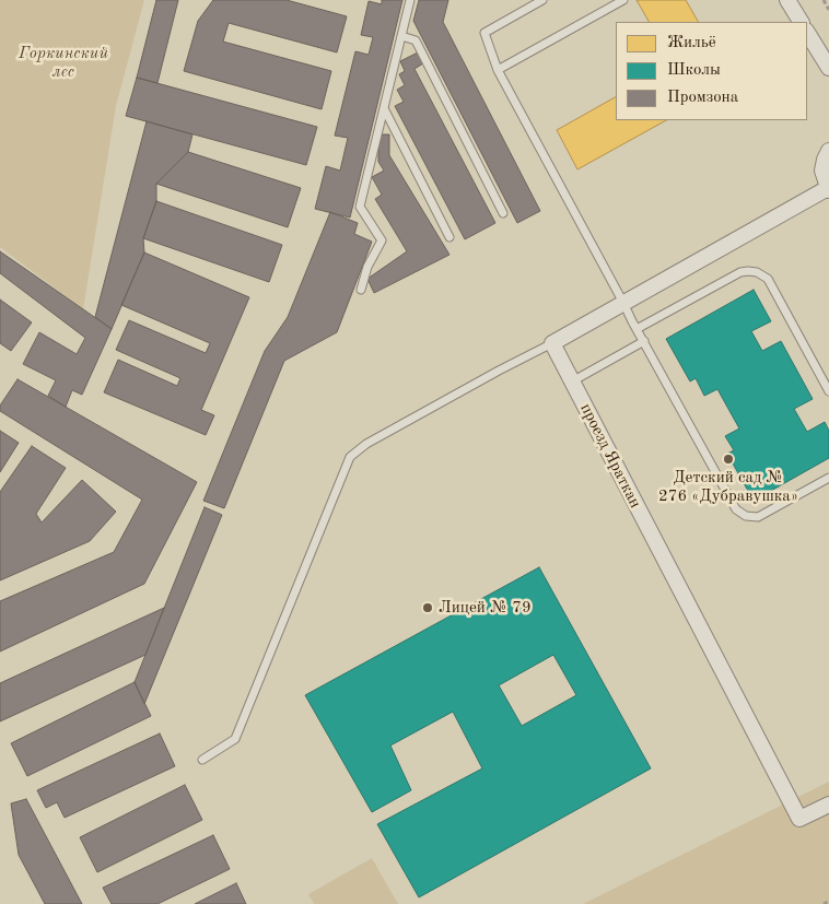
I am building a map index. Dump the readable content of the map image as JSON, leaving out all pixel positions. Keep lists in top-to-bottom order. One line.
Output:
{"streets":{"street":["проезд Яраткан"]},"parks":["Горкинский лес"],"places":["Детский сад № 276 «Дубравушка»","Лицей № 79"],"legend":["Жильё","Школы","Промзона"]}
